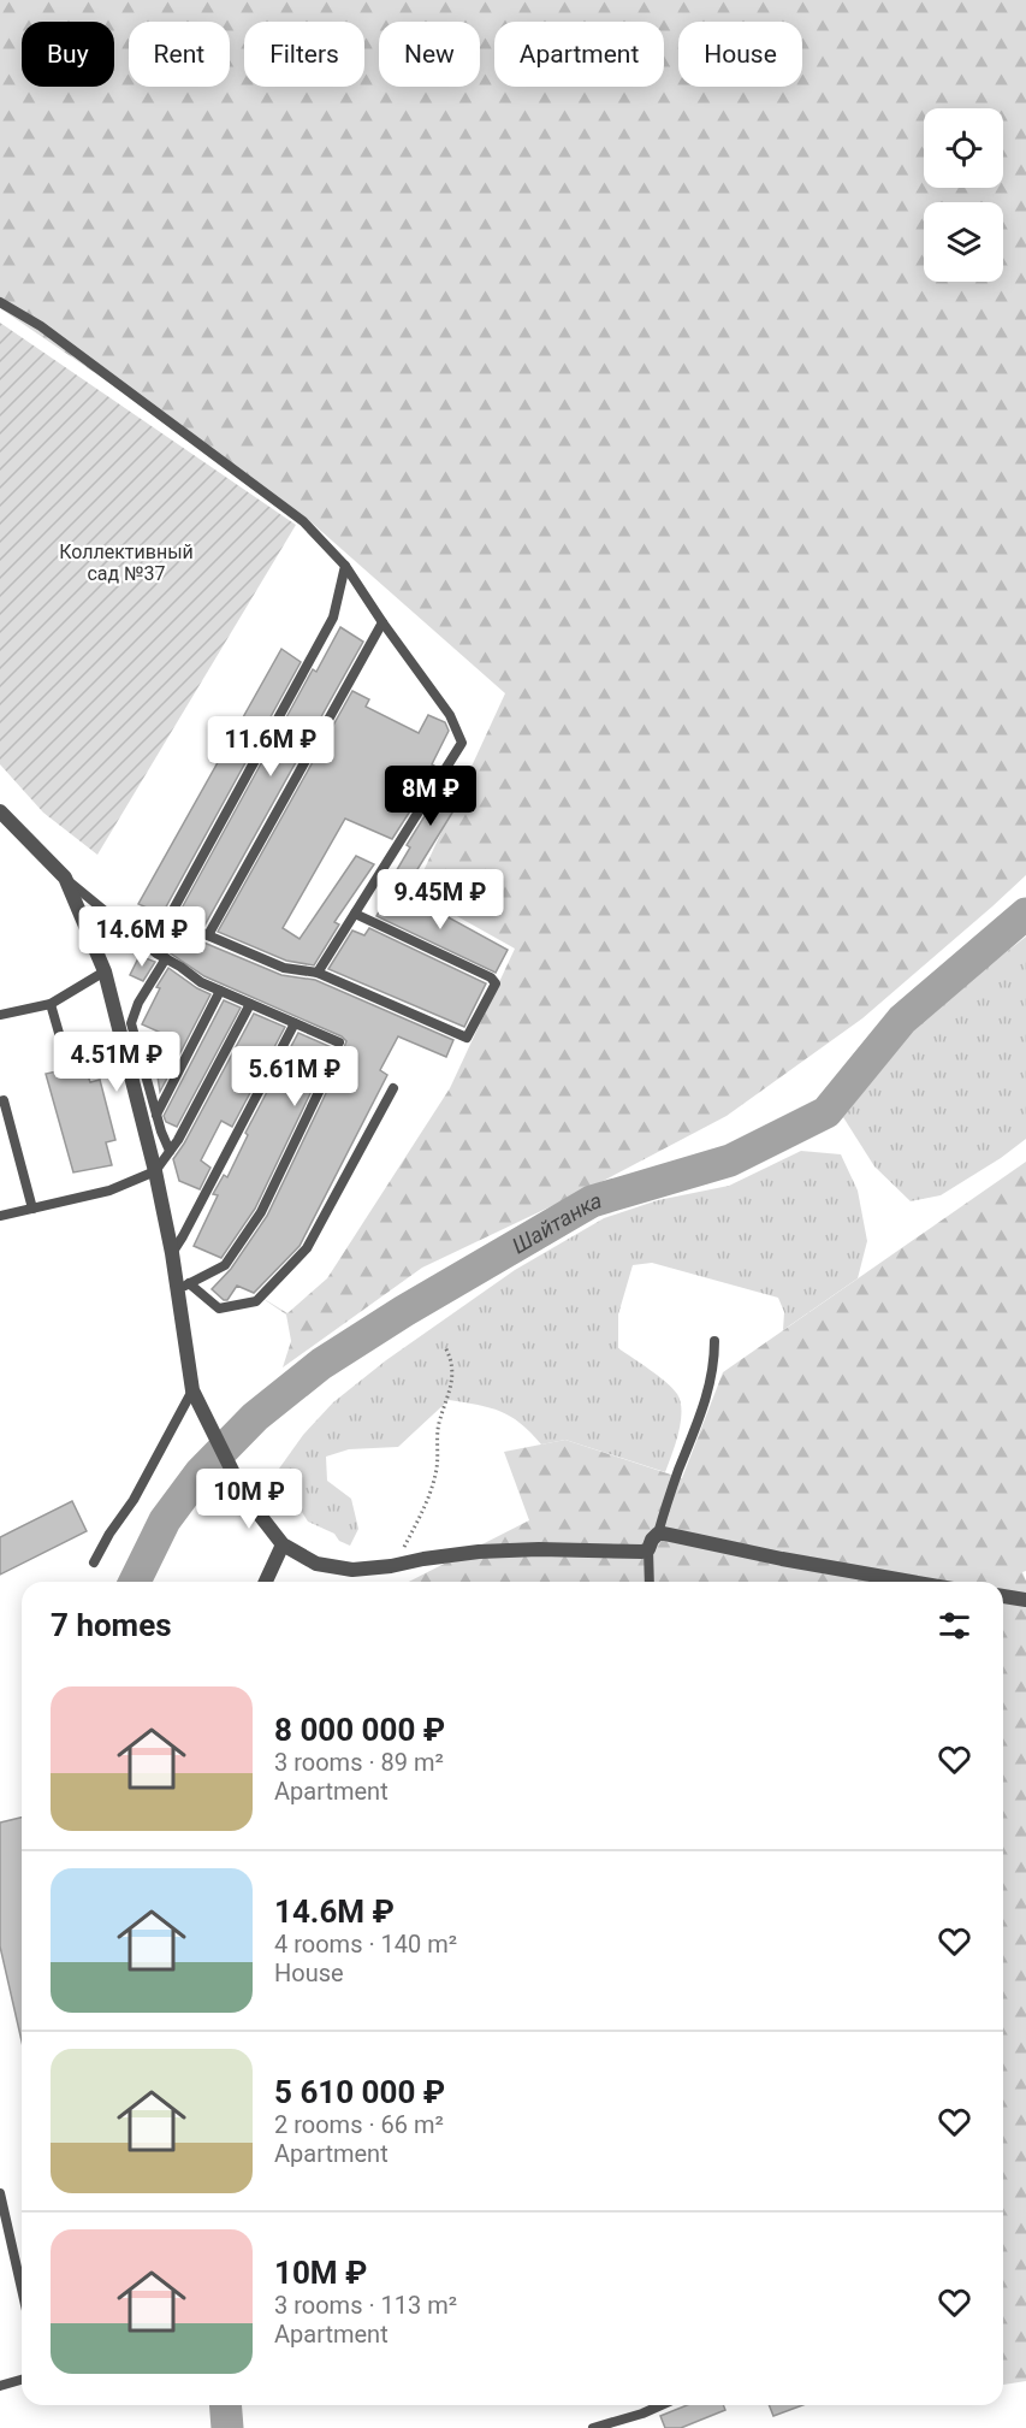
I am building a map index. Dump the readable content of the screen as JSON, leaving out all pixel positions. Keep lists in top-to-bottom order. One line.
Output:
{"water":["Шайтанка"],"parks":["Коллективный сад №37"],"page":{"chip":["Buy","Rent","Filters","New","Apartment","House"],"price":["11.6M ₽","8M ₽","9.45M ₽","14.6M ₽","4.51M ₽","5.61M ₽","10M ₽"],"heading":"7 homes","list":[{"name":"8 000 000 ₽","note":"3 rooms · 89 m² · Apartment"},{"name":"14.6M ₽","note":"4 rooms · 140 m² · House"},{"name":"5 610 000 ₽","note":"2 rooms · 66 m² · Apartment"},{"name":"10M ₽","note":"3 rooms · 113 m² · Apartment"}]}}
